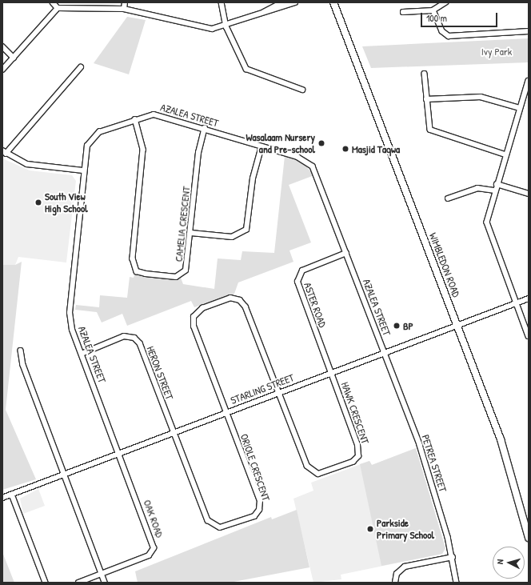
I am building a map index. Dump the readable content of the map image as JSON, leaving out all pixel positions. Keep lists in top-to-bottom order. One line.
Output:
{"streets":{"street":["AZALEA STREET","CAMELIA CRESCENT","WIMBLEDON ROAD","ASTER ROAD","HERON STREET","STARLING STREET","HAWK CRESCENT","PETREA STREET","ORIOLE CRESCENT","OAK ROAD"]},"crossings":[["AZALEA STREET","CAMELIA CRESCENT"],["AZALEA STREET","ASTER ROAD"],["AZALEA STREET","HERON STREET"],["AZALEA STREET","STARLING STREET"],["AZALEA STREET","PETREA STREET"],["AZALEA STREET","OAK ROAD"],["WIMBLEDON ROAD","STARLING STREET"],["ASTER ROAD","STARLING STREET"],["ASTER ROAD","HAWK CRESCENT"],["HERON STREET","STARLING STREET"],["HERON STREET","ORIOLE CRESCENT"],["STARLING STREET","HAWK CRESCENT"],["STARLING STREET","PETREA STREET"],["STARLING STREET","ORIOLE CRESCENT"],["STARLING STREET","OAK ROAD"]],"parks":["Ivy Park"],"places":["Wasalaam Nursery and Pre-school","Masjid Taqwa","South View High School","BP","Parkside Primary School"],"scale_bar":"100 m","north":"left"}
